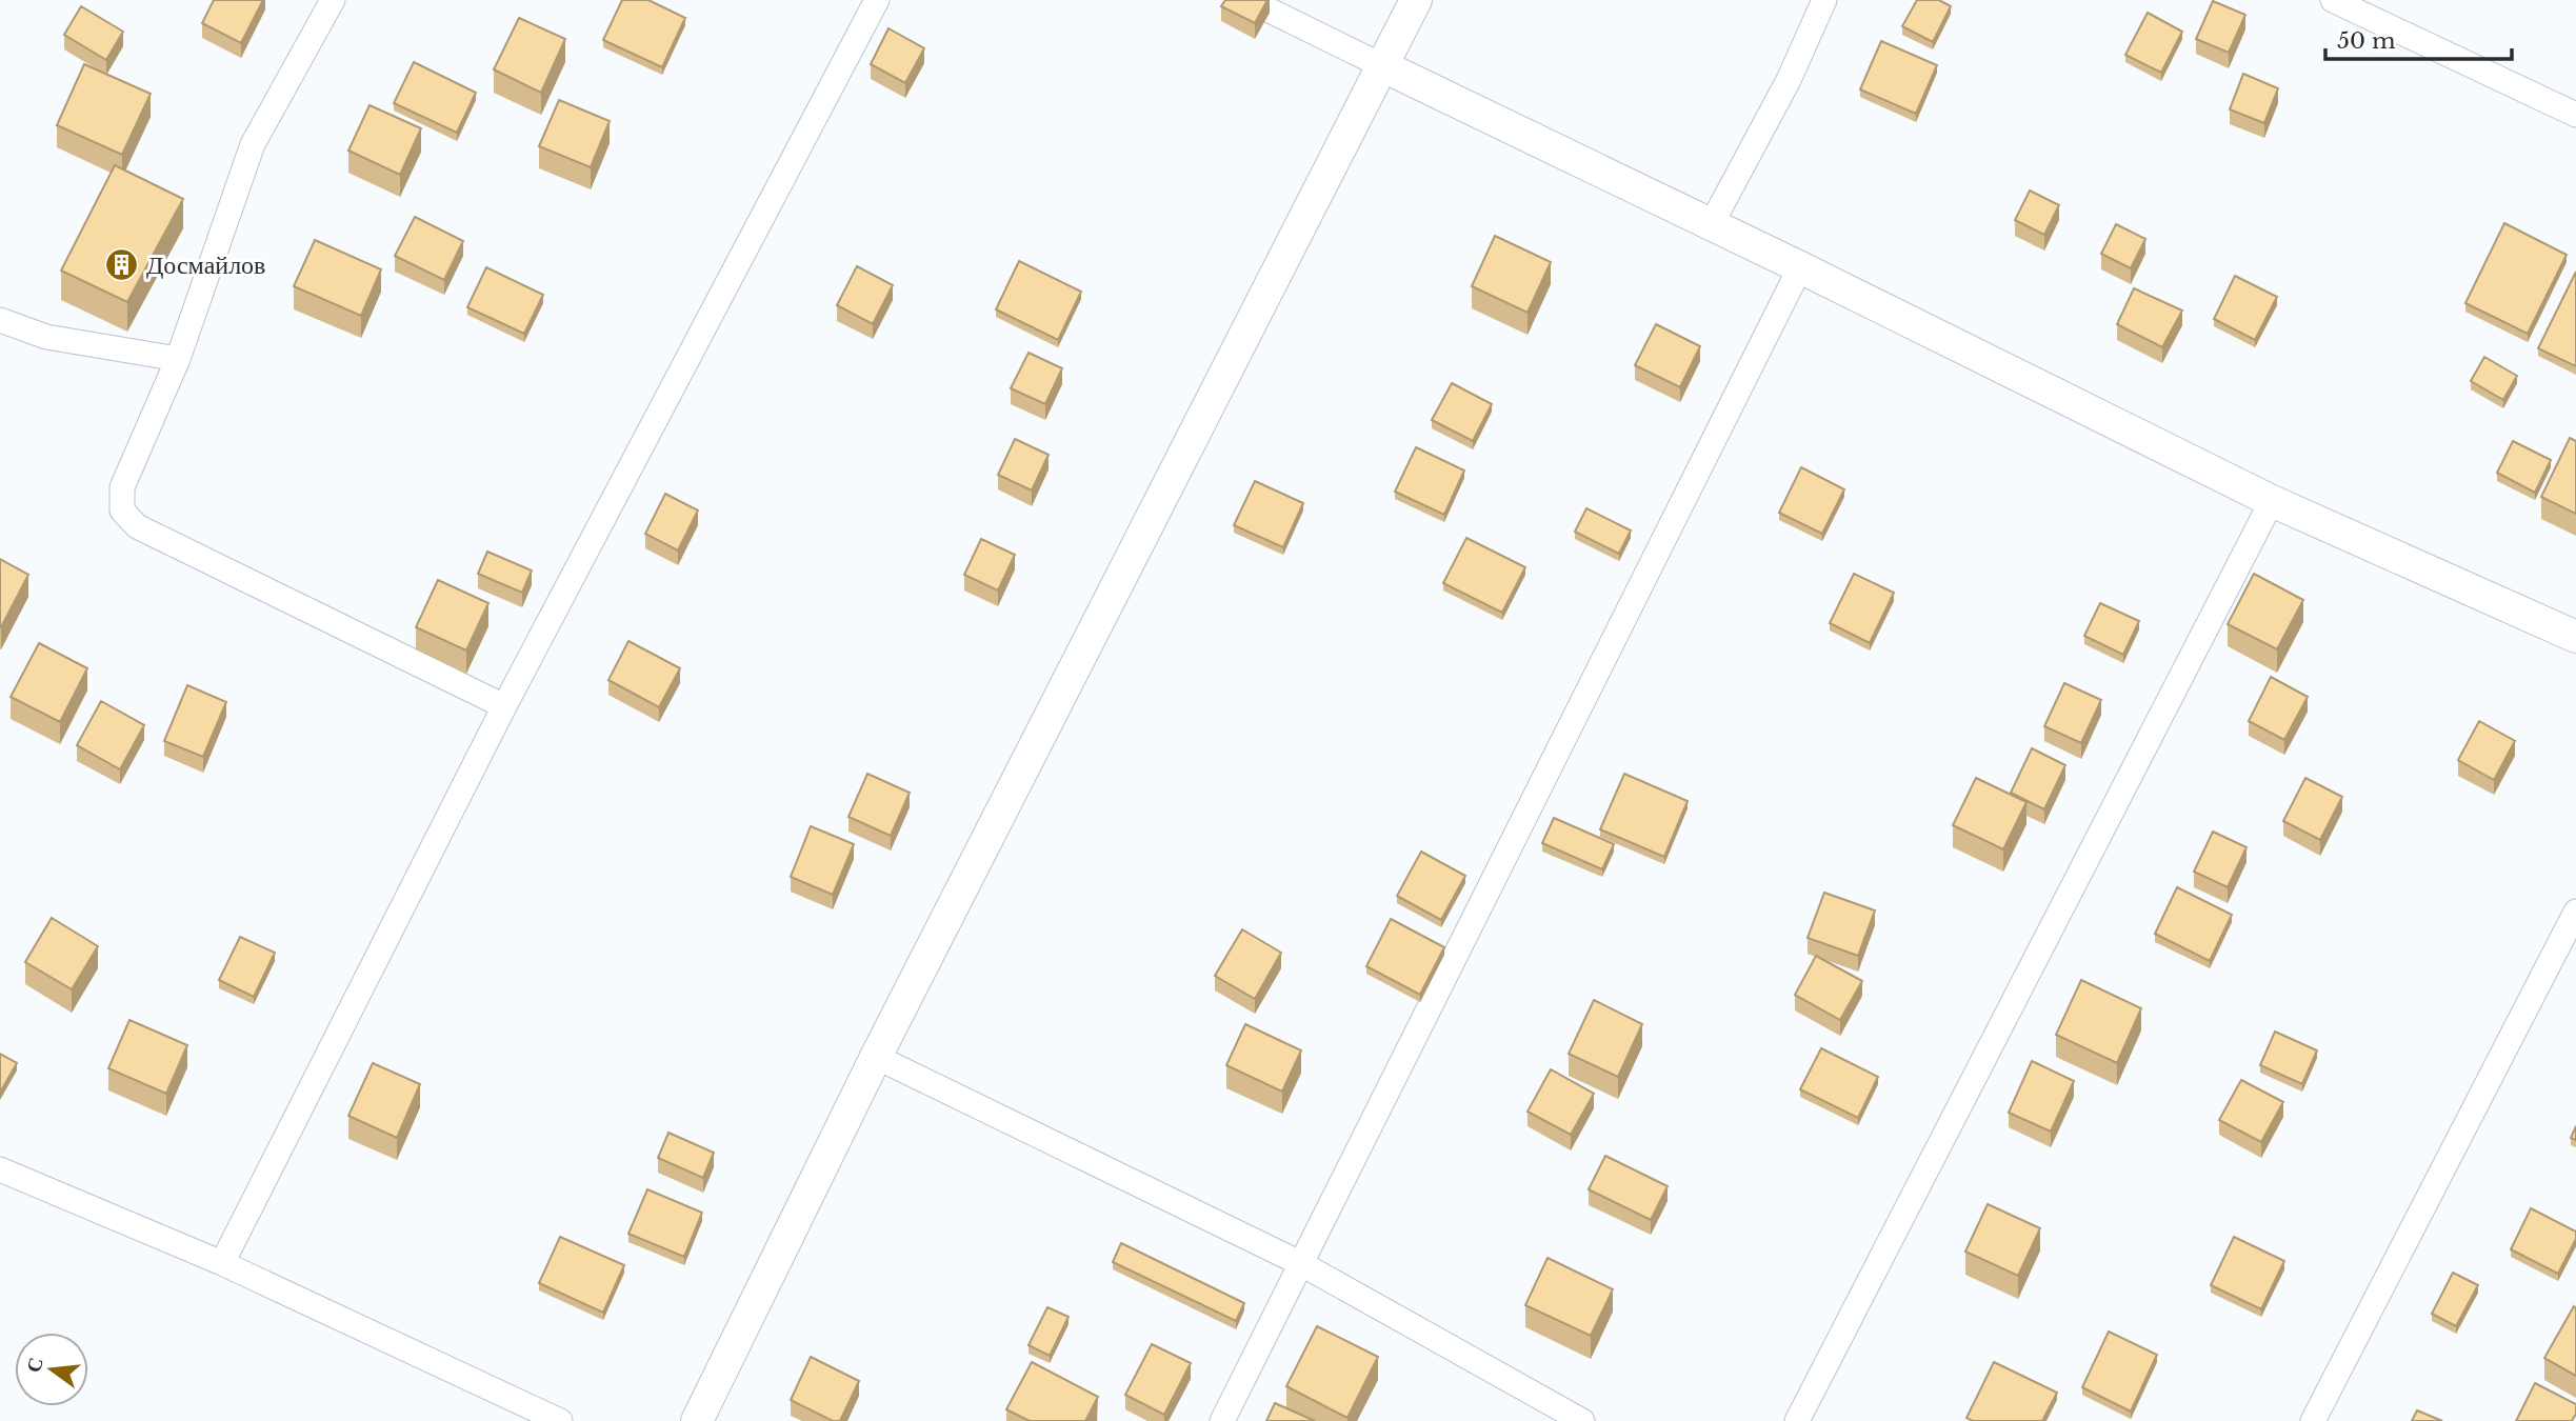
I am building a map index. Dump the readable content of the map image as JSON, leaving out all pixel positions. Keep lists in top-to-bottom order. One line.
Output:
{"places":{"building":["Досмайлов"]},"scale_bar":"50 m","north":"left"}
